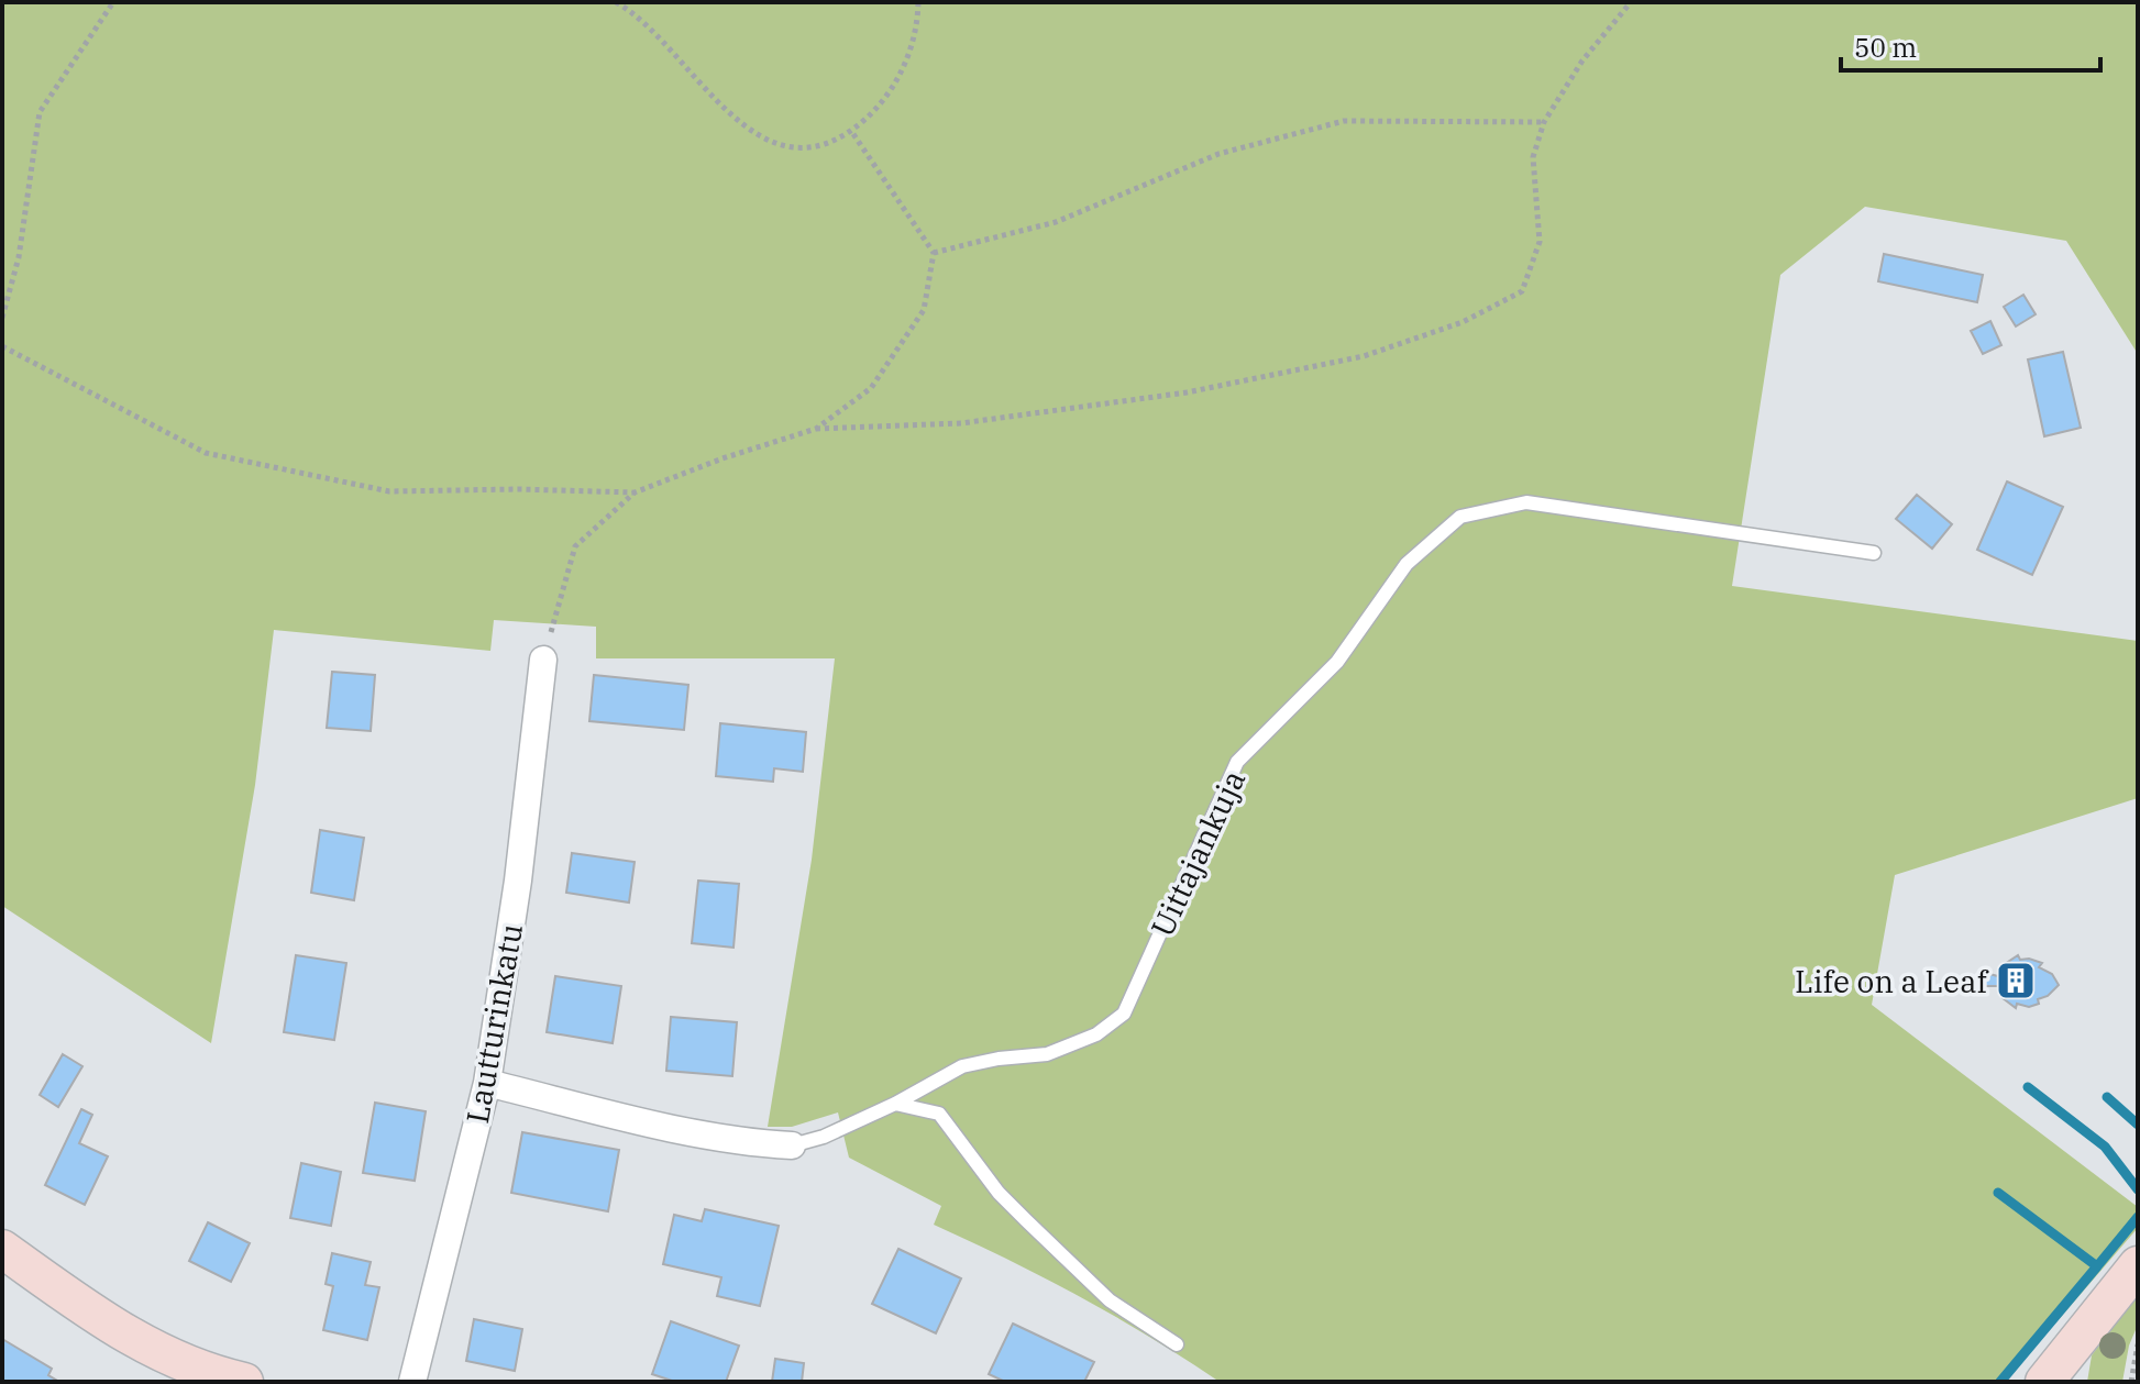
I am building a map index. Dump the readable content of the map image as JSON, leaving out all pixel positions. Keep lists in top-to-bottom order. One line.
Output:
{"streets":{"street":["Uittajankuja","Lautturinkatu"]},"crossings":[["Uittajankuja","Lautturinkatu"]],"places":{"building":["Life on a Leaf"]},"scale_bar":"50 m"}
